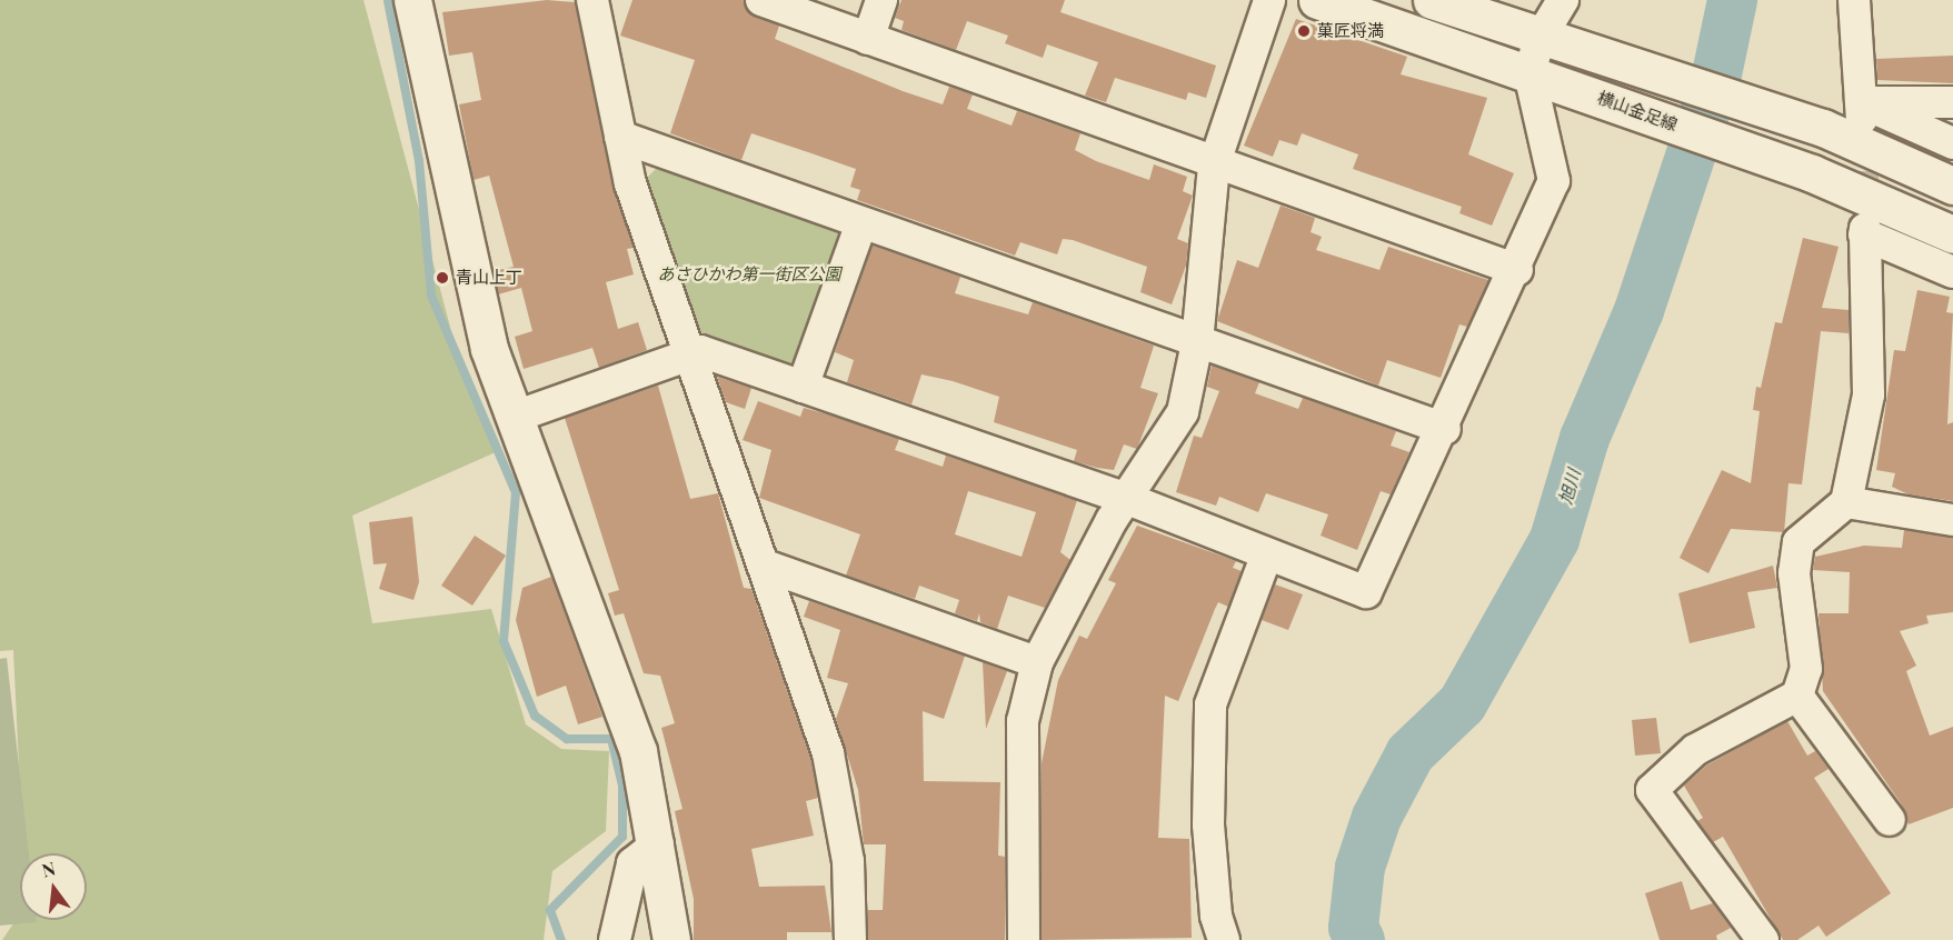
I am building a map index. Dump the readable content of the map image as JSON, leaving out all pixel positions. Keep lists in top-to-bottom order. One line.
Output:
{"streets":{"street":["横山金足線"]},"water":["旭川"],"parks":["あさひかわ第一街区公園"],"places":["菓匠将満","青山上丁"],"north":"top"}
